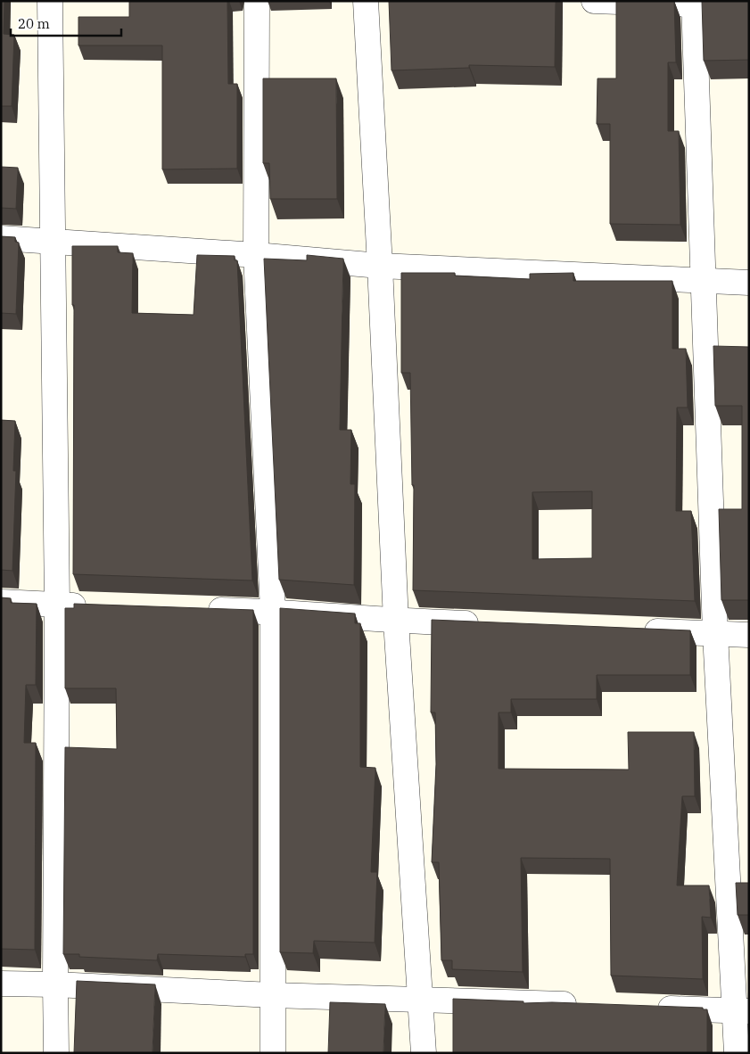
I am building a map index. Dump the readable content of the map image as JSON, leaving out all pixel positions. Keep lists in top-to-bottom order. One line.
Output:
{"scale_bar":"20 m"}
